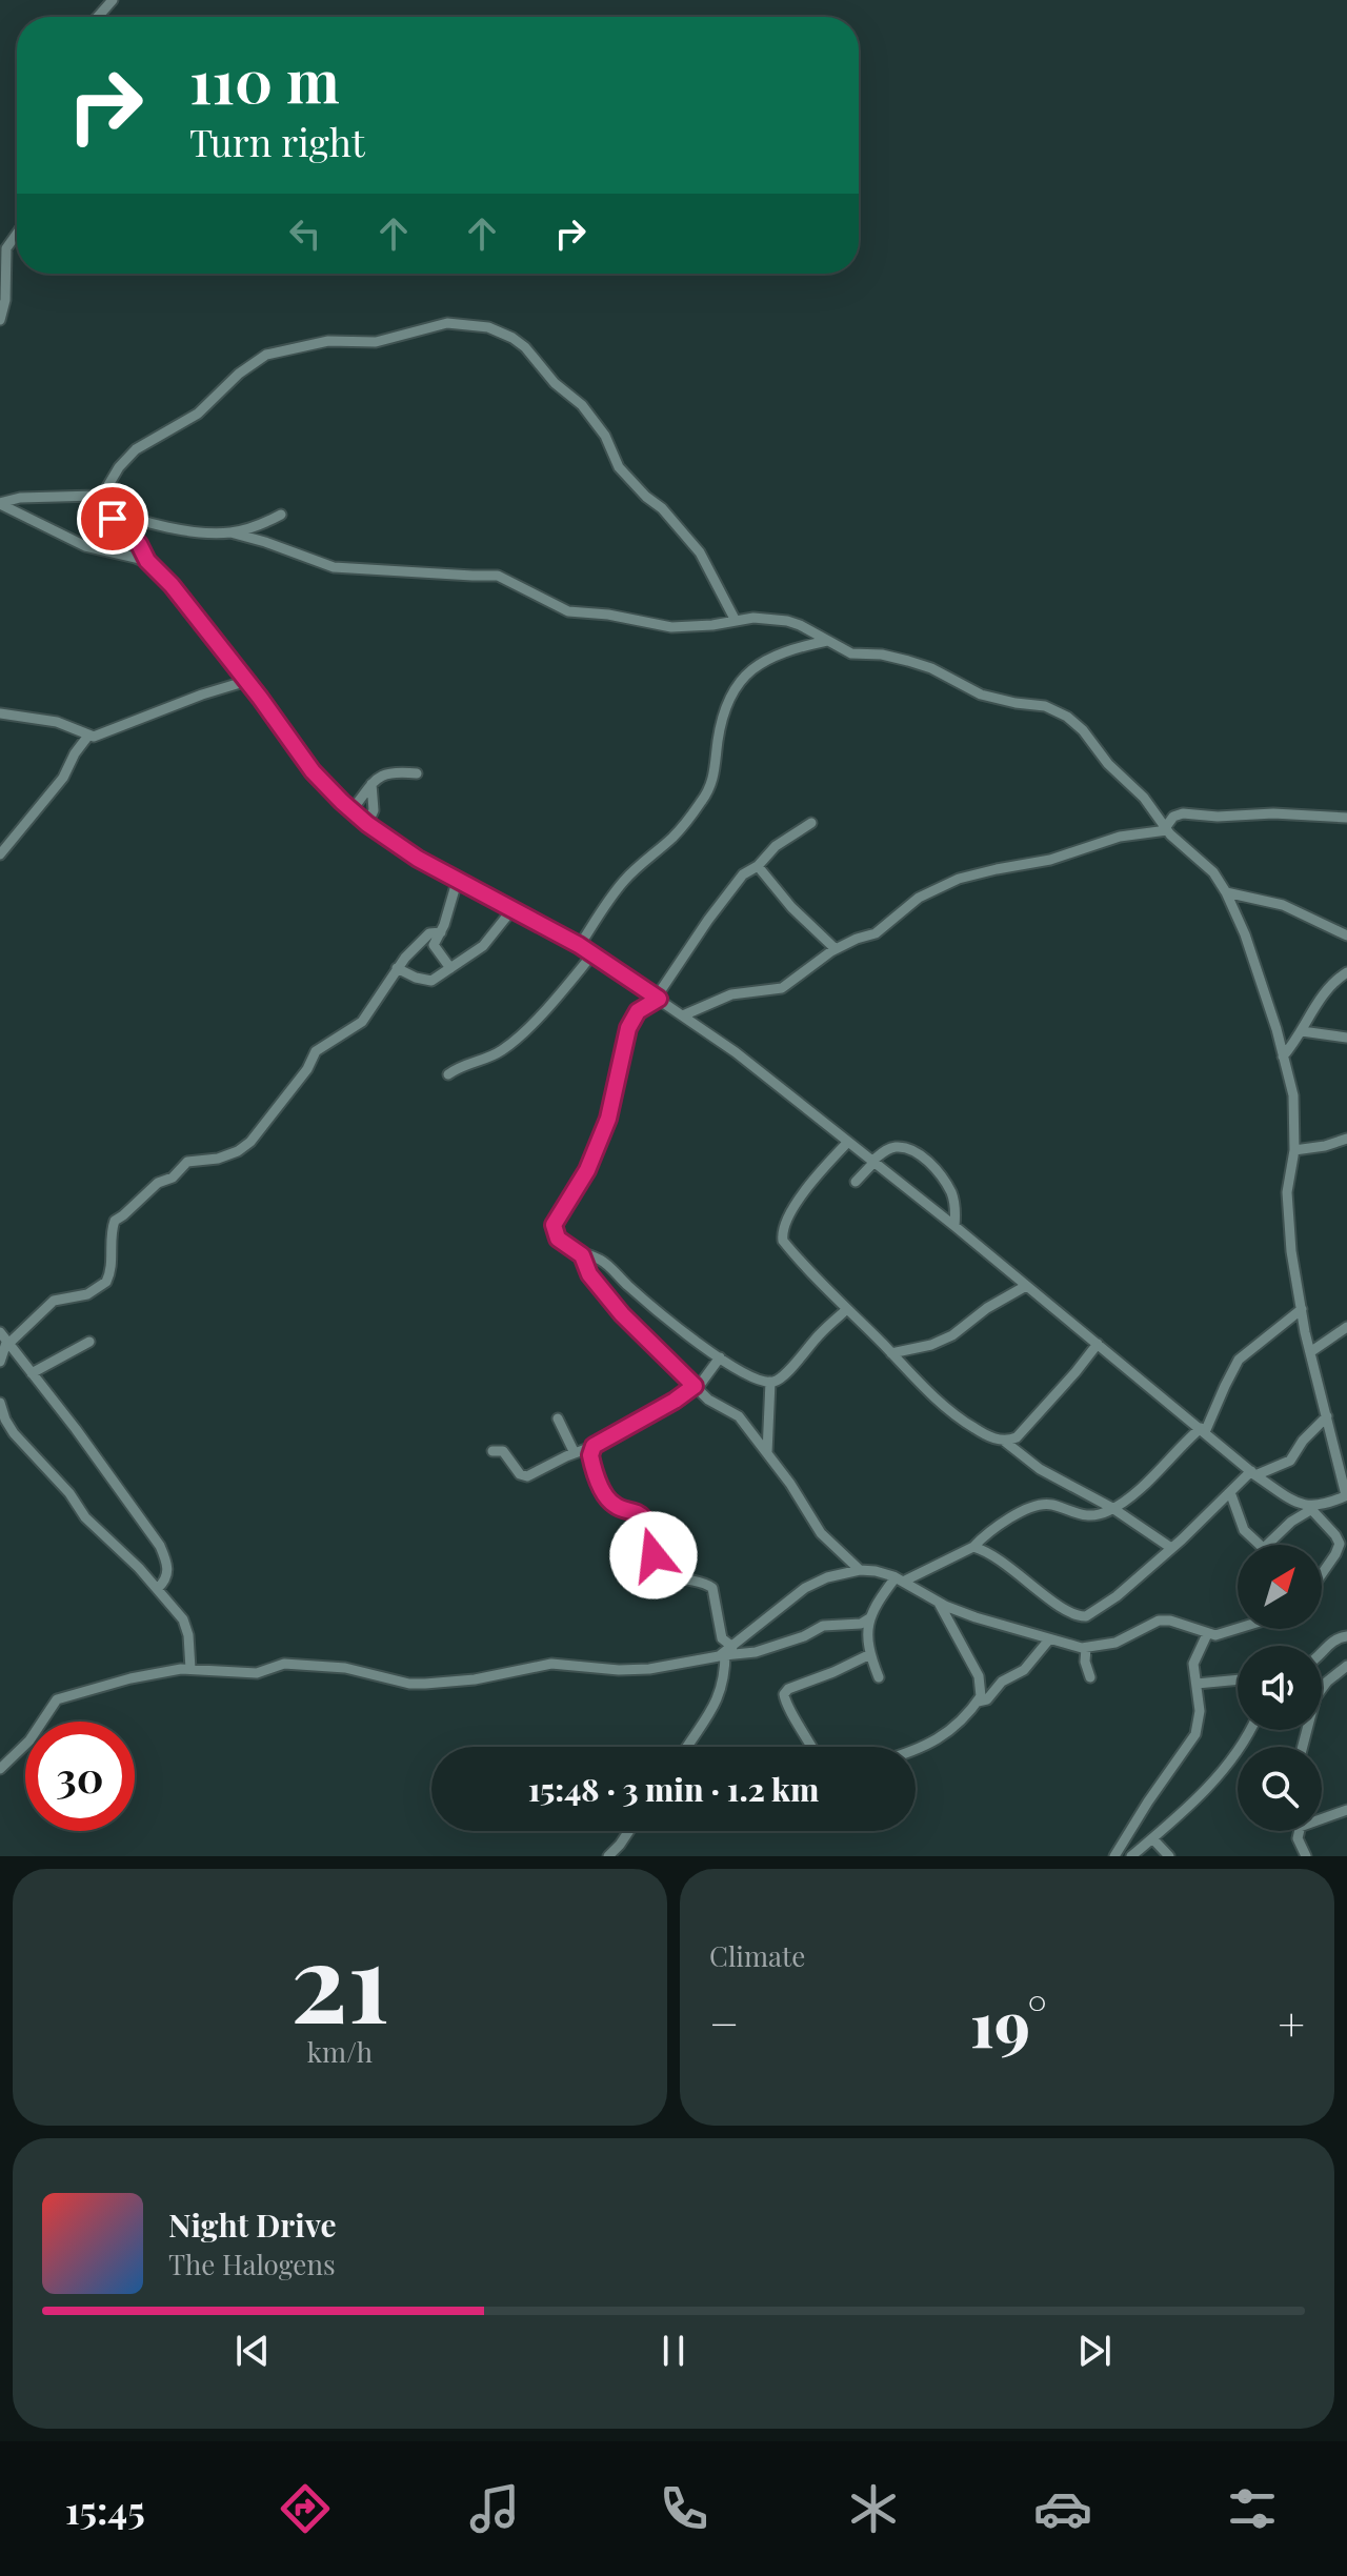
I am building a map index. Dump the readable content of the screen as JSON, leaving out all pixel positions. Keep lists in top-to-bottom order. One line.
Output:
{"north":"top right","page":{"turn":["110 m","Turn right"],"limit":"30","trip":"15:48 · 3 min · 1.2 km","tile":[["21","km/h"],"Climate"],"heat":["−","19°","+"],"song":["Night Drive","The Halogens"],"tabs":"15:45"}}
